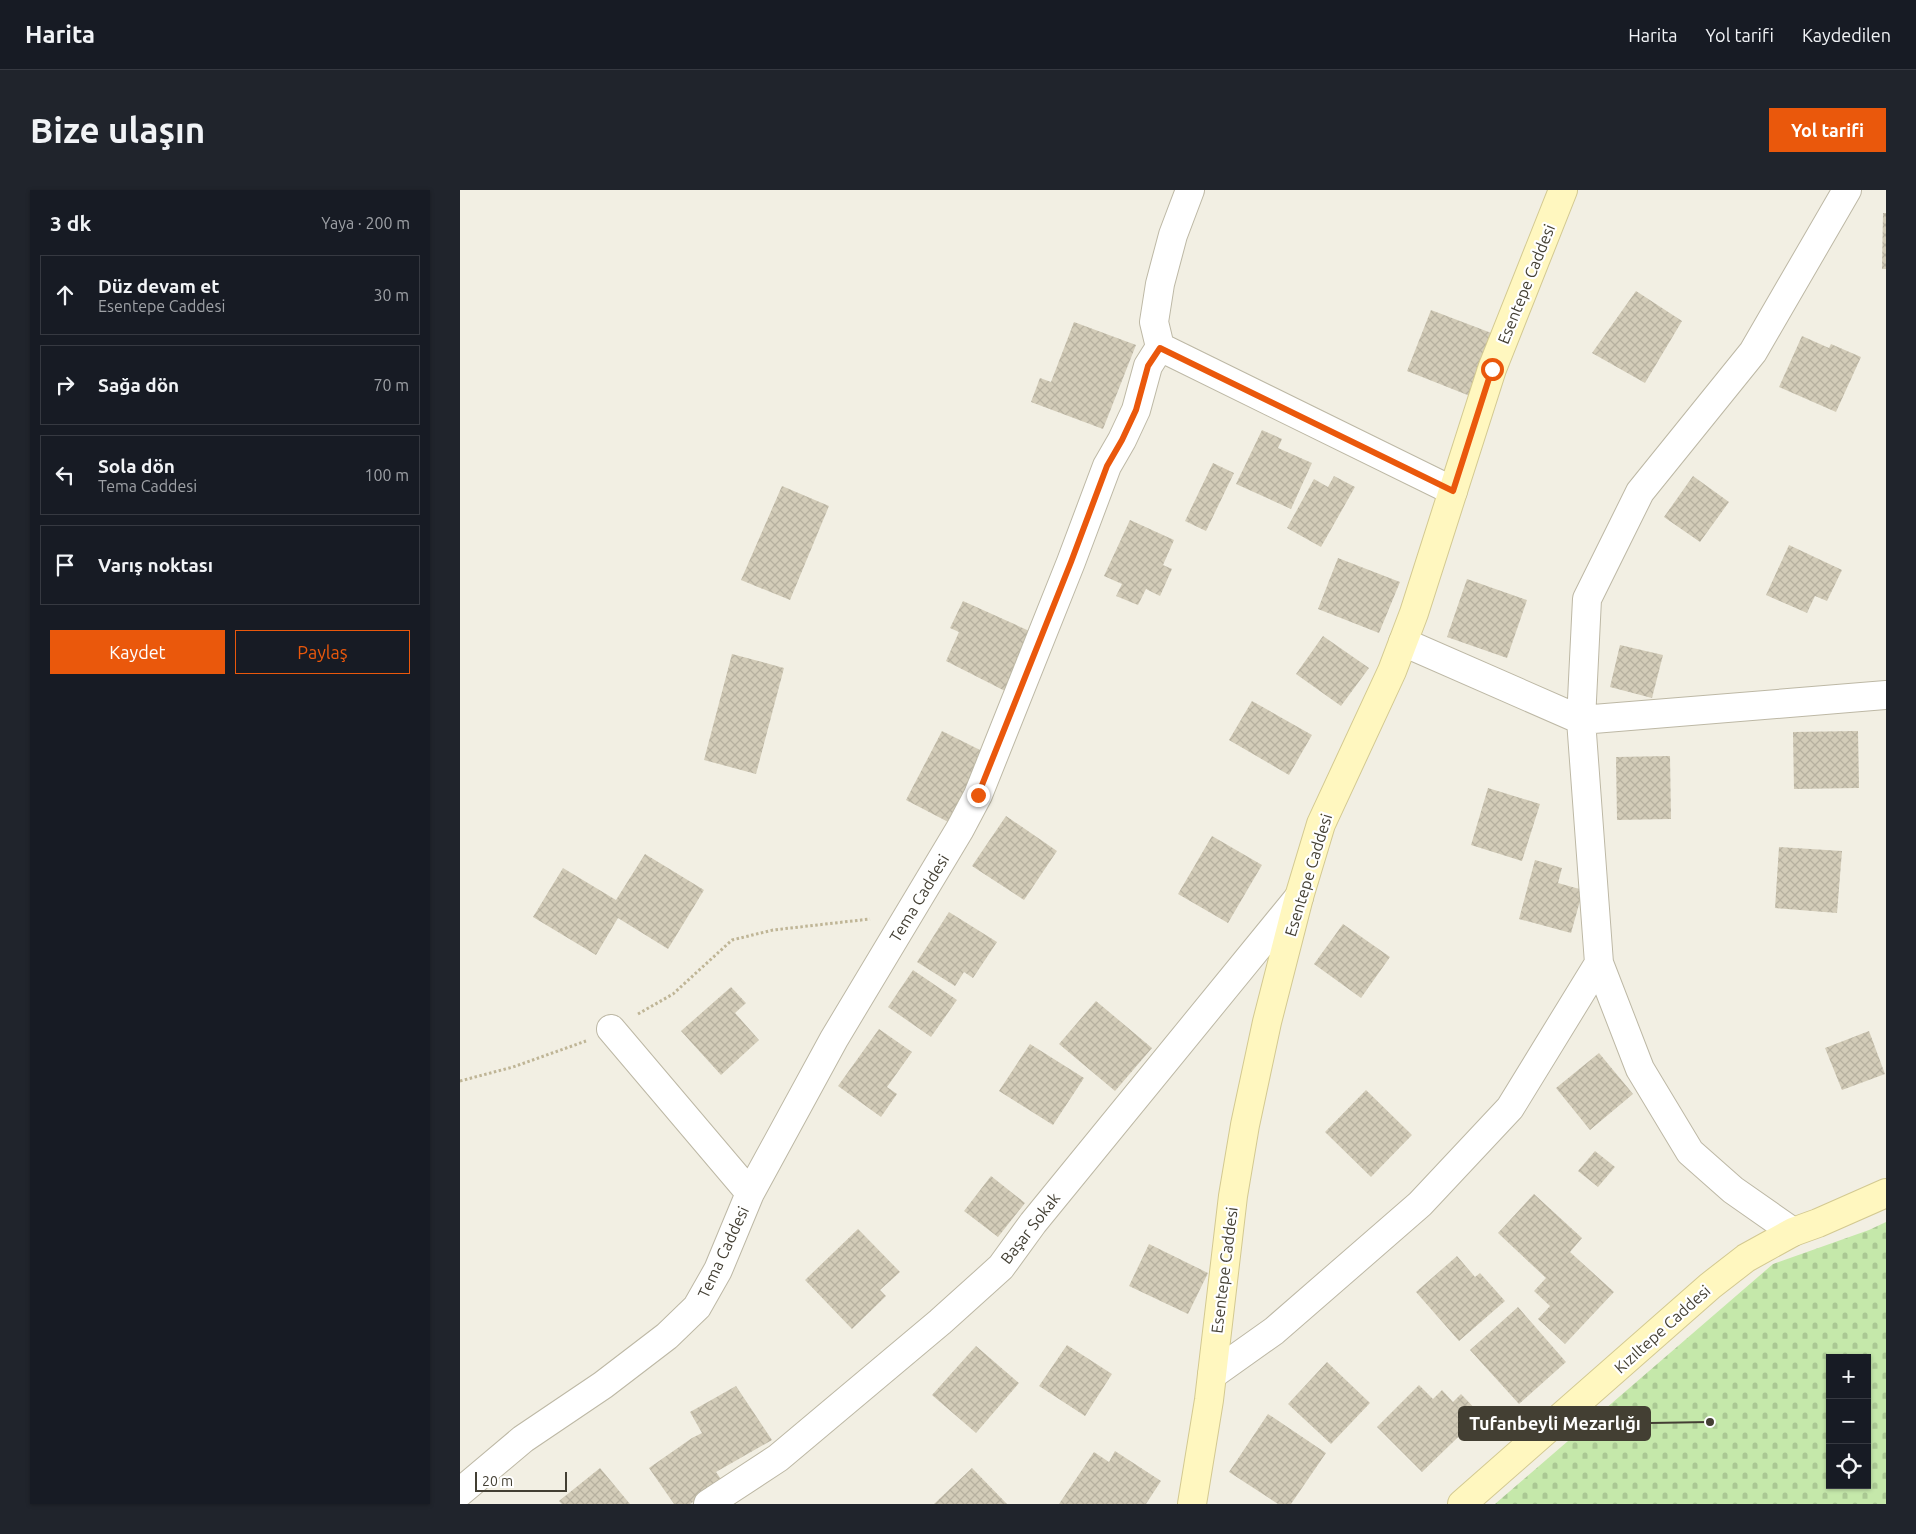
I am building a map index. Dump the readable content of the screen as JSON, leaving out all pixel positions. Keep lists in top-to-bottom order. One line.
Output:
{"streets":{"street":["Esentepe Caddesi","Tema Caddesi","Başar Sokak","Kızıltepe Caddesi"]},"crossings":[["Esentepe Caddesi","Başar Sokak"]],"places":["Tufanbeyli Mezarlığı"],"scale_bar":"20 m","page":{"header":"Harita","nav":["Harita","Yol tarifi","Kaydedilen"],"buttons":["Yol tarifi",["Kaydet","Paylaş"]],"title":"Bize ulaşın","heading":["3 dk","Yaya · 200 m"],"list":[["Düz devam et","Esentepe Caddesi","30 m"],["Sağa dön","70 m"],["Sola dön","Tema Caddesi","100 m"],"Varış noktası"],"map_buttons":["+","−"],"scale":"20 m"}}
